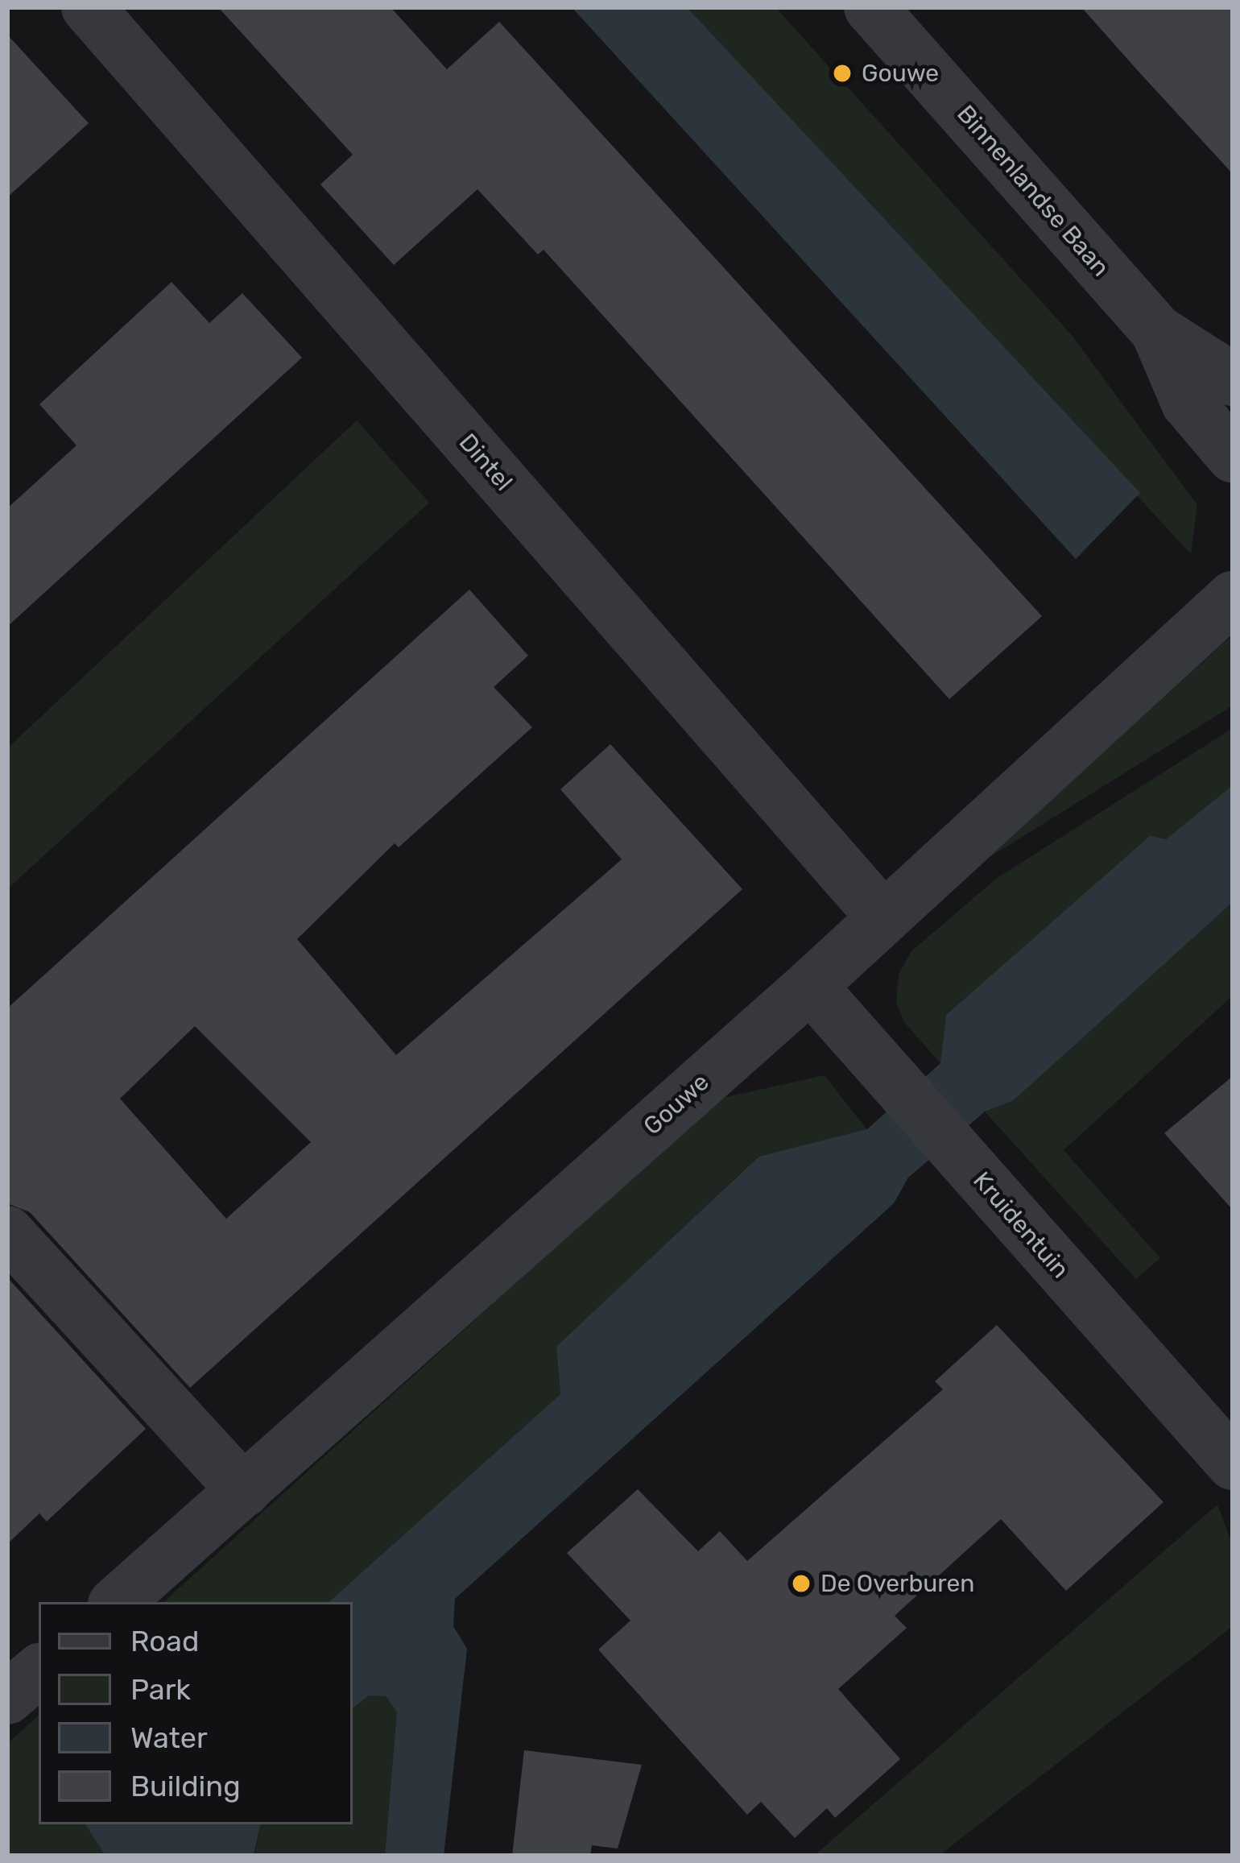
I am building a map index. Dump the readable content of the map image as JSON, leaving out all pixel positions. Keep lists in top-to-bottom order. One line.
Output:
{"streets":{"street":["Binnenlandse Baan","Dintel","Gouwe","Kruidentuin"]},"crossings":[["Dintel","Gouwe"],["Gouwe","Kruidentuin"]],"places":["Gouwe","De Overburen"],"legend":["Road","Park","Water","Building"]}
